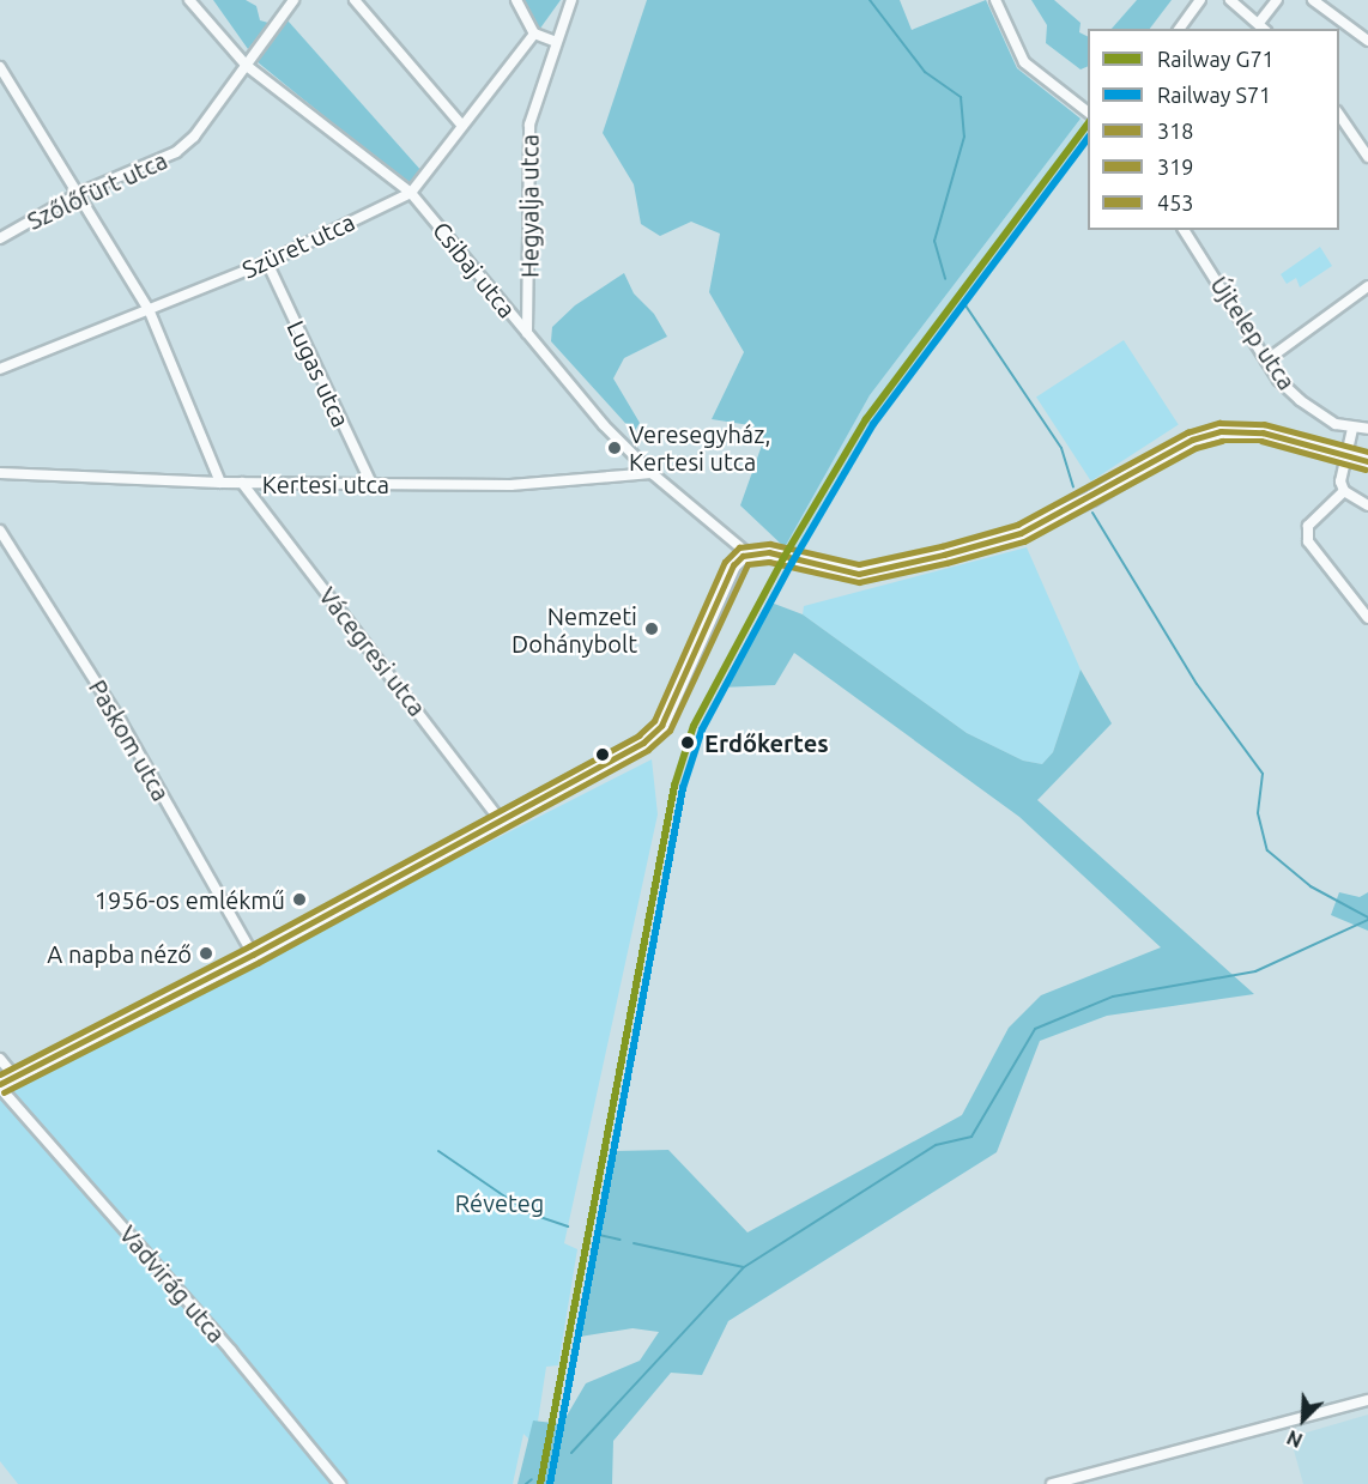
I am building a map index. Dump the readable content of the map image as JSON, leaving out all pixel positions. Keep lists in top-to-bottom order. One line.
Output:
{"streets":{"street":["Szőlőfürt utca","Hegyalja utca","Szüret utca","Csibaj utca","Újtelep utca","Lugas utca","Kertesi utca","Vácegresi utca","Paskom utca","Vadvirág utca"]},"crossings":[["Szőlőfürt utca","Csibaj utca"],["Hegyalja utca","Csibaj utca"],["Szüret utca","Csibaj utca"],["Szüret utca","Lugas utca"],["Csibaj utca","Kertesi utca"],["Lugas utca","Kertesi utca"],["Kertesi utca","Vácegresi utca"]],"parks":["Réveteg"],"places":["Veresegyház, Kertesi utca","Nemzeti Dohánybolt","Erdőkertes","1956-os emlékmű","A napba néző"],"lines":["rail line G71","rail line S71","transit line 453","transit line 318","transit line 319"],"legend":["Railway G71","Railway S71","318","319","453"],"north":"bottom left"}
